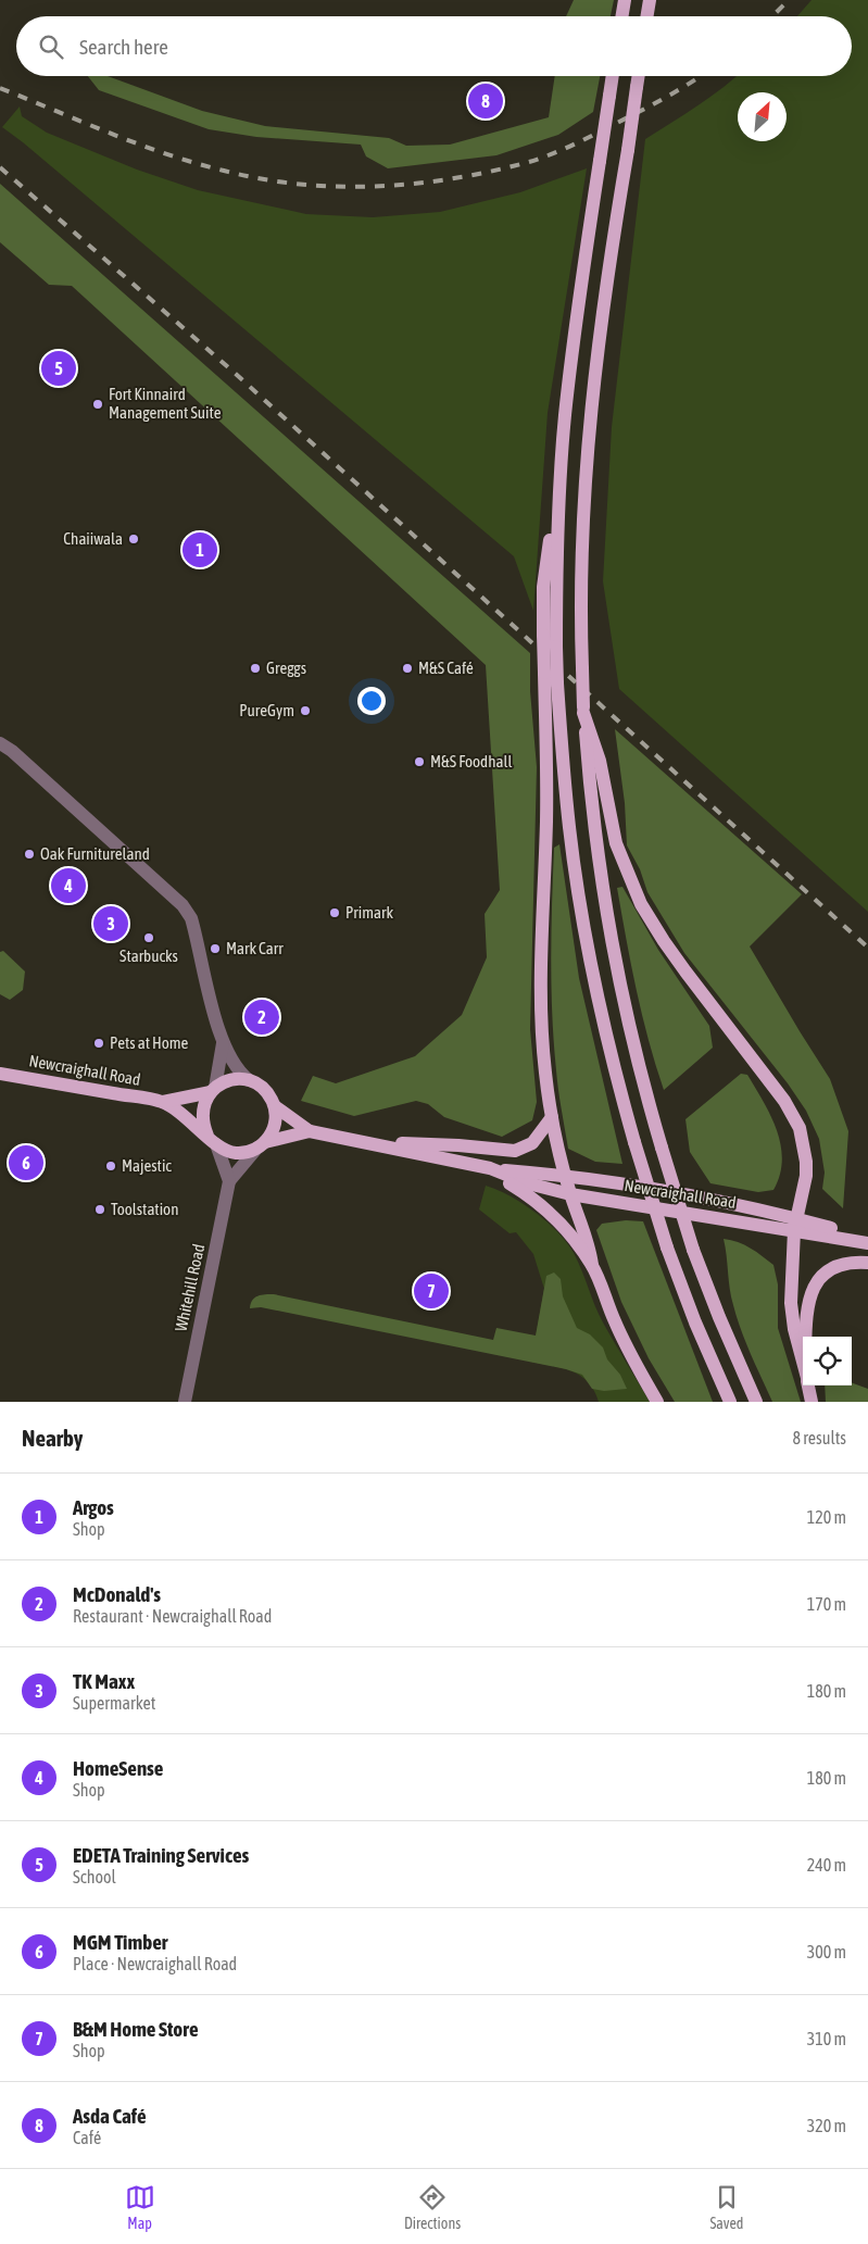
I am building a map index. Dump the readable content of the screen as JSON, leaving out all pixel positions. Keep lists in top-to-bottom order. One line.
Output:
{"streets":{"main road":["Newcraighall Road"],"street":["Whitehill Road"]},"crossings":[["Newcraighall Road","Whitehill Road"]],"places":["Fort Kinnaird Management Suite","Chaiiwala","Greggs","M&S Café","PureGym","M&S Foodhall","Oak Furnitureland","Primark","Starbucks","Mark Carr","Pets at Home","Majestic","Toolstation"],"north":"top right","page":{"search":"Search here","pins":["8","5","1","4","3","2","6","7"],"heading":["Nearby","8 results"],"list":[{"mark":"1","name":"Argos","note":"Shop","value":"120 m"},{"mark":"2","name":"McDonald's","note":"Restaurant · Newcraighall Road","value":"170 m"},{"mark":"3","name":"TK Maxx","note":"Supermarket","value":"180 m"},{"mark":"4","name":"HomeSense","note":"Shop","value":"180 m"},{"mark":"5","name":"EDETA Training Services","note":"School","value":"240 m"},{"mark":"6","name":"MGM Timber","note":"Place · Newcraighall Road","value":"300 m"},{"mark":"7","name":"B&M Home Store","note":"Shop","value":"310 m"},{"mark":"8","name":"Asda Café","note":"Café","value":"320 m"}],"nav":["Map","Directions","Saved"]}}
